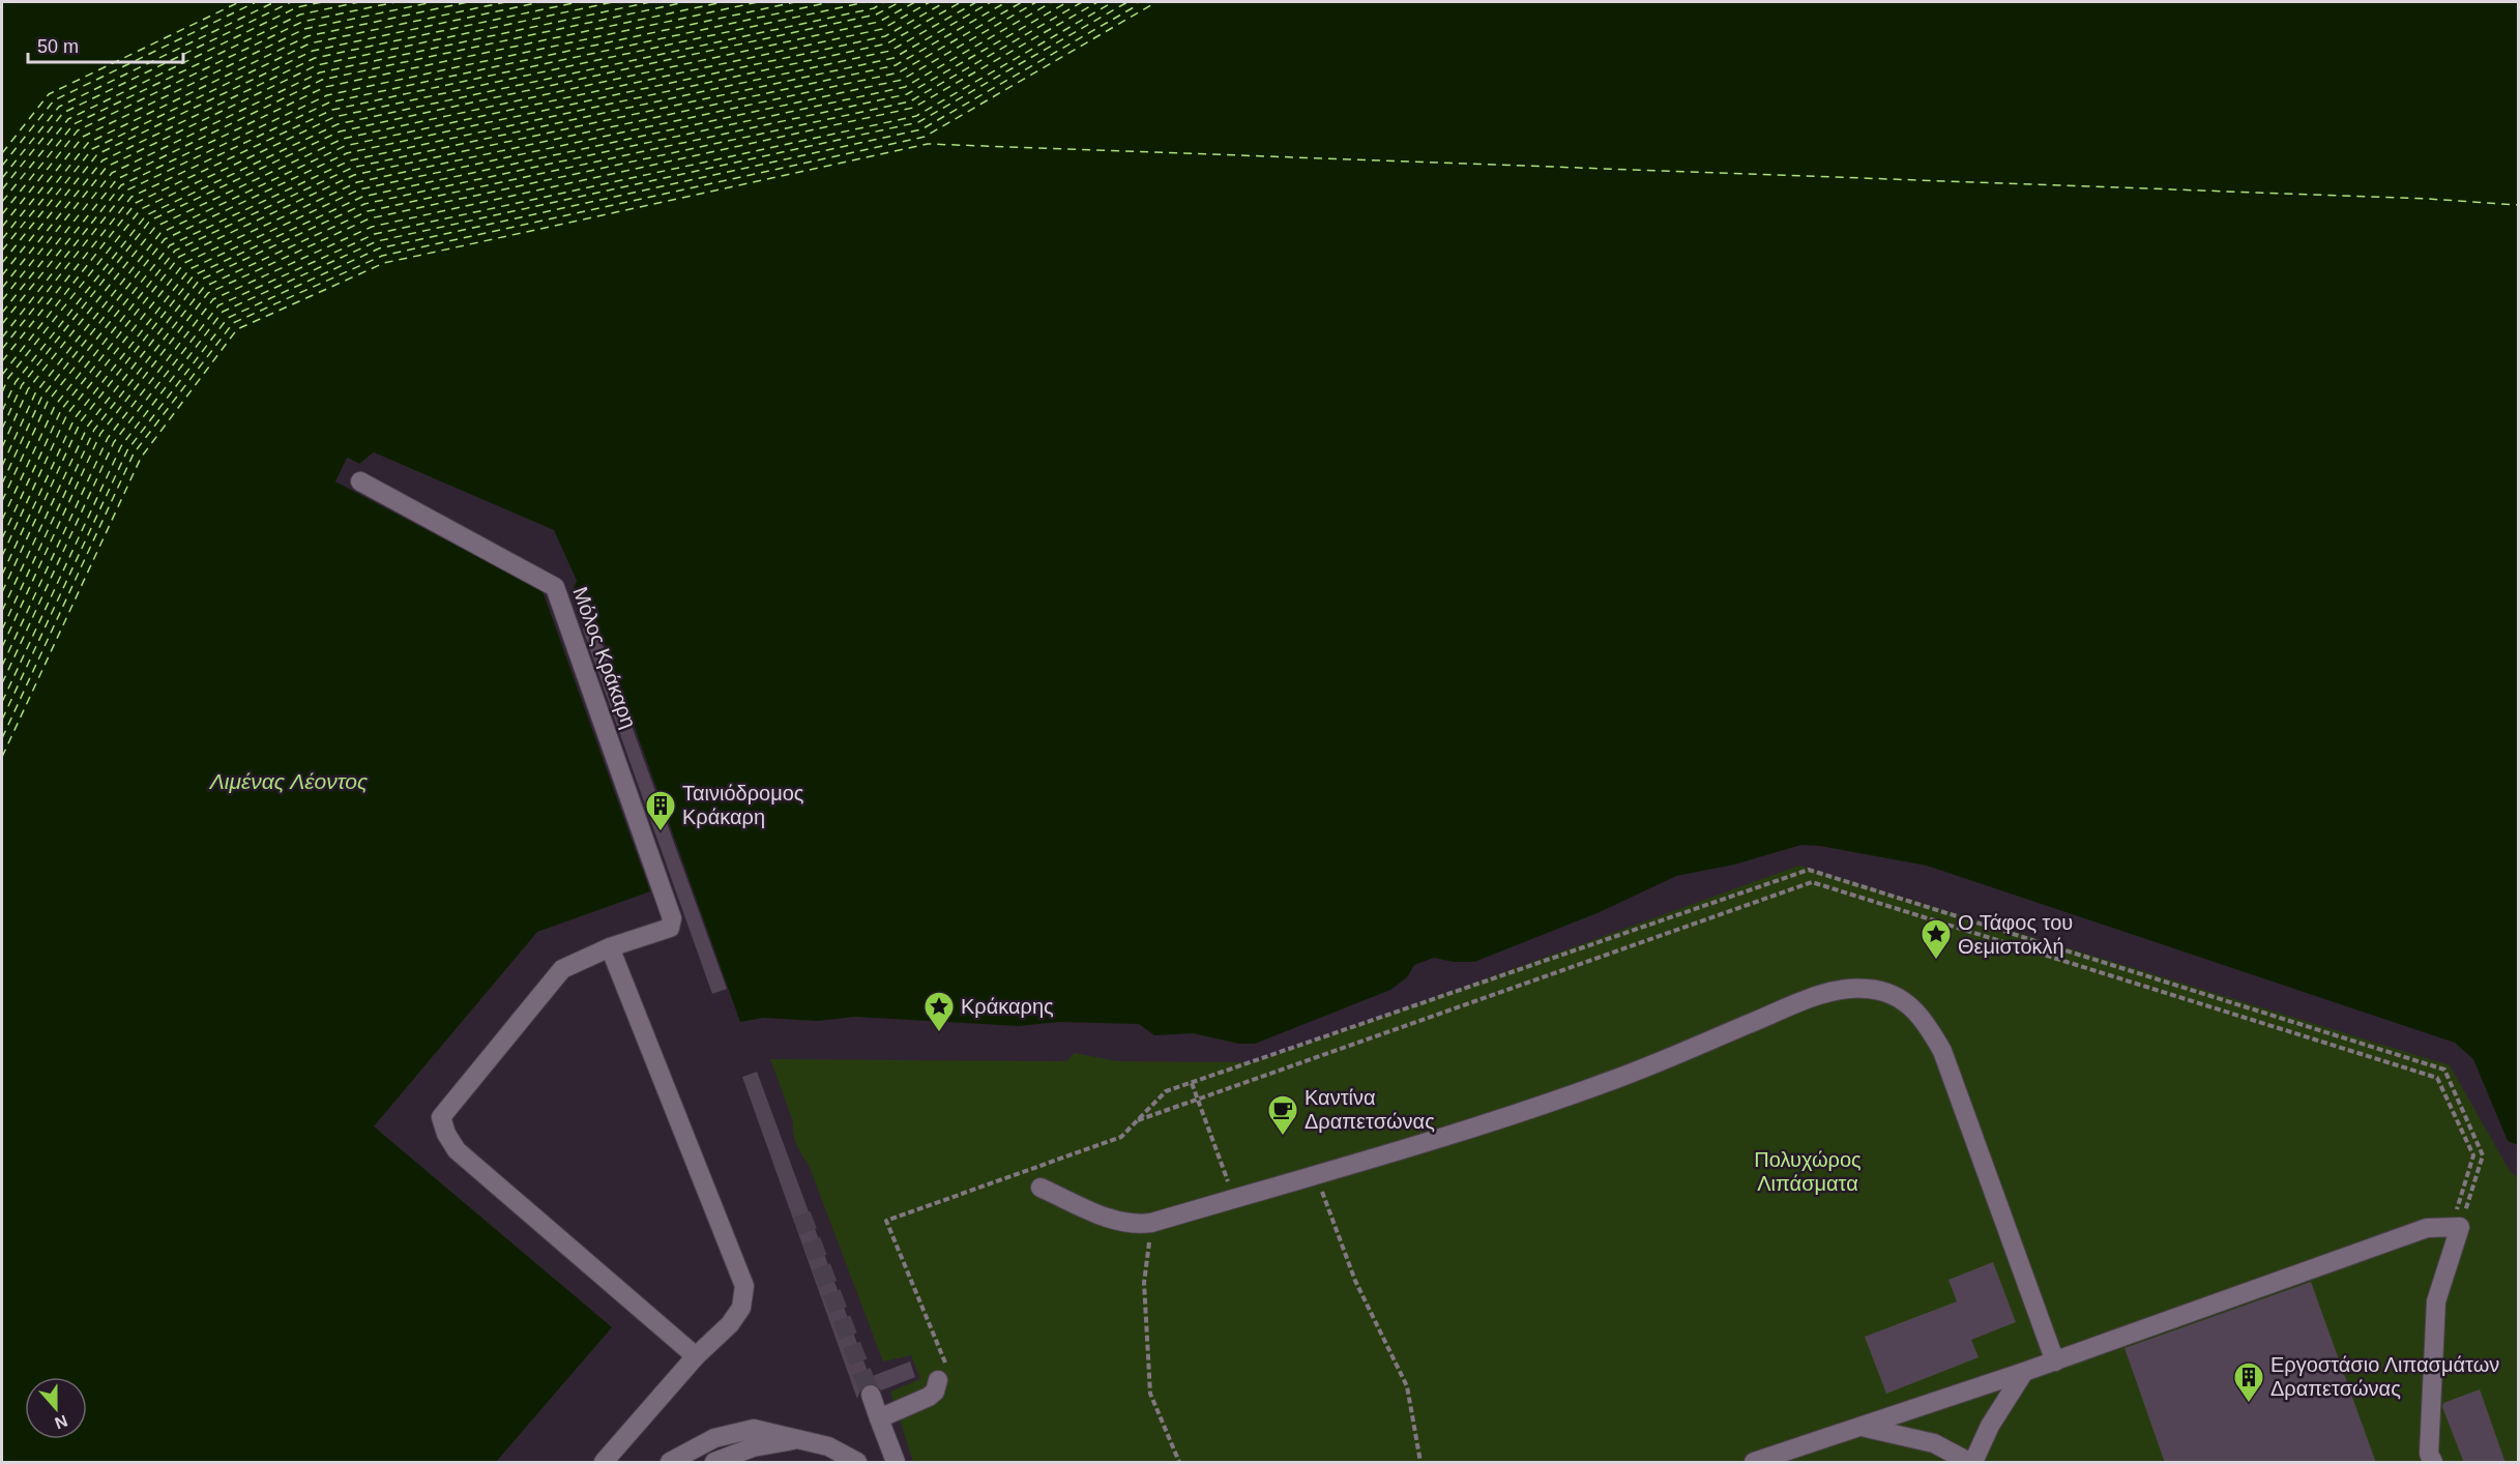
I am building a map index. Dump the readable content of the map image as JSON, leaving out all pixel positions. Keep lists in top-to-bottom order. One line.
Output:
{"streets":{"street":["Μόλος Κράκαρη"]},"water":["Λιμένας Λέοντος"],"parks":["Πολυχώρος Λιπάσματα"],"places":{"building":["Ταινιόδρομος Κράκαρη","Εργοστάσιο Λιπασμάτων Δραπετσώνας"],"place":["Ο Τάφος του Θεμιστοκλή","Κράκαρης"],"cafe":["Καντίνα Δραπετσώνας"]},"scale_bar":"50 m","north":"bottom"}
